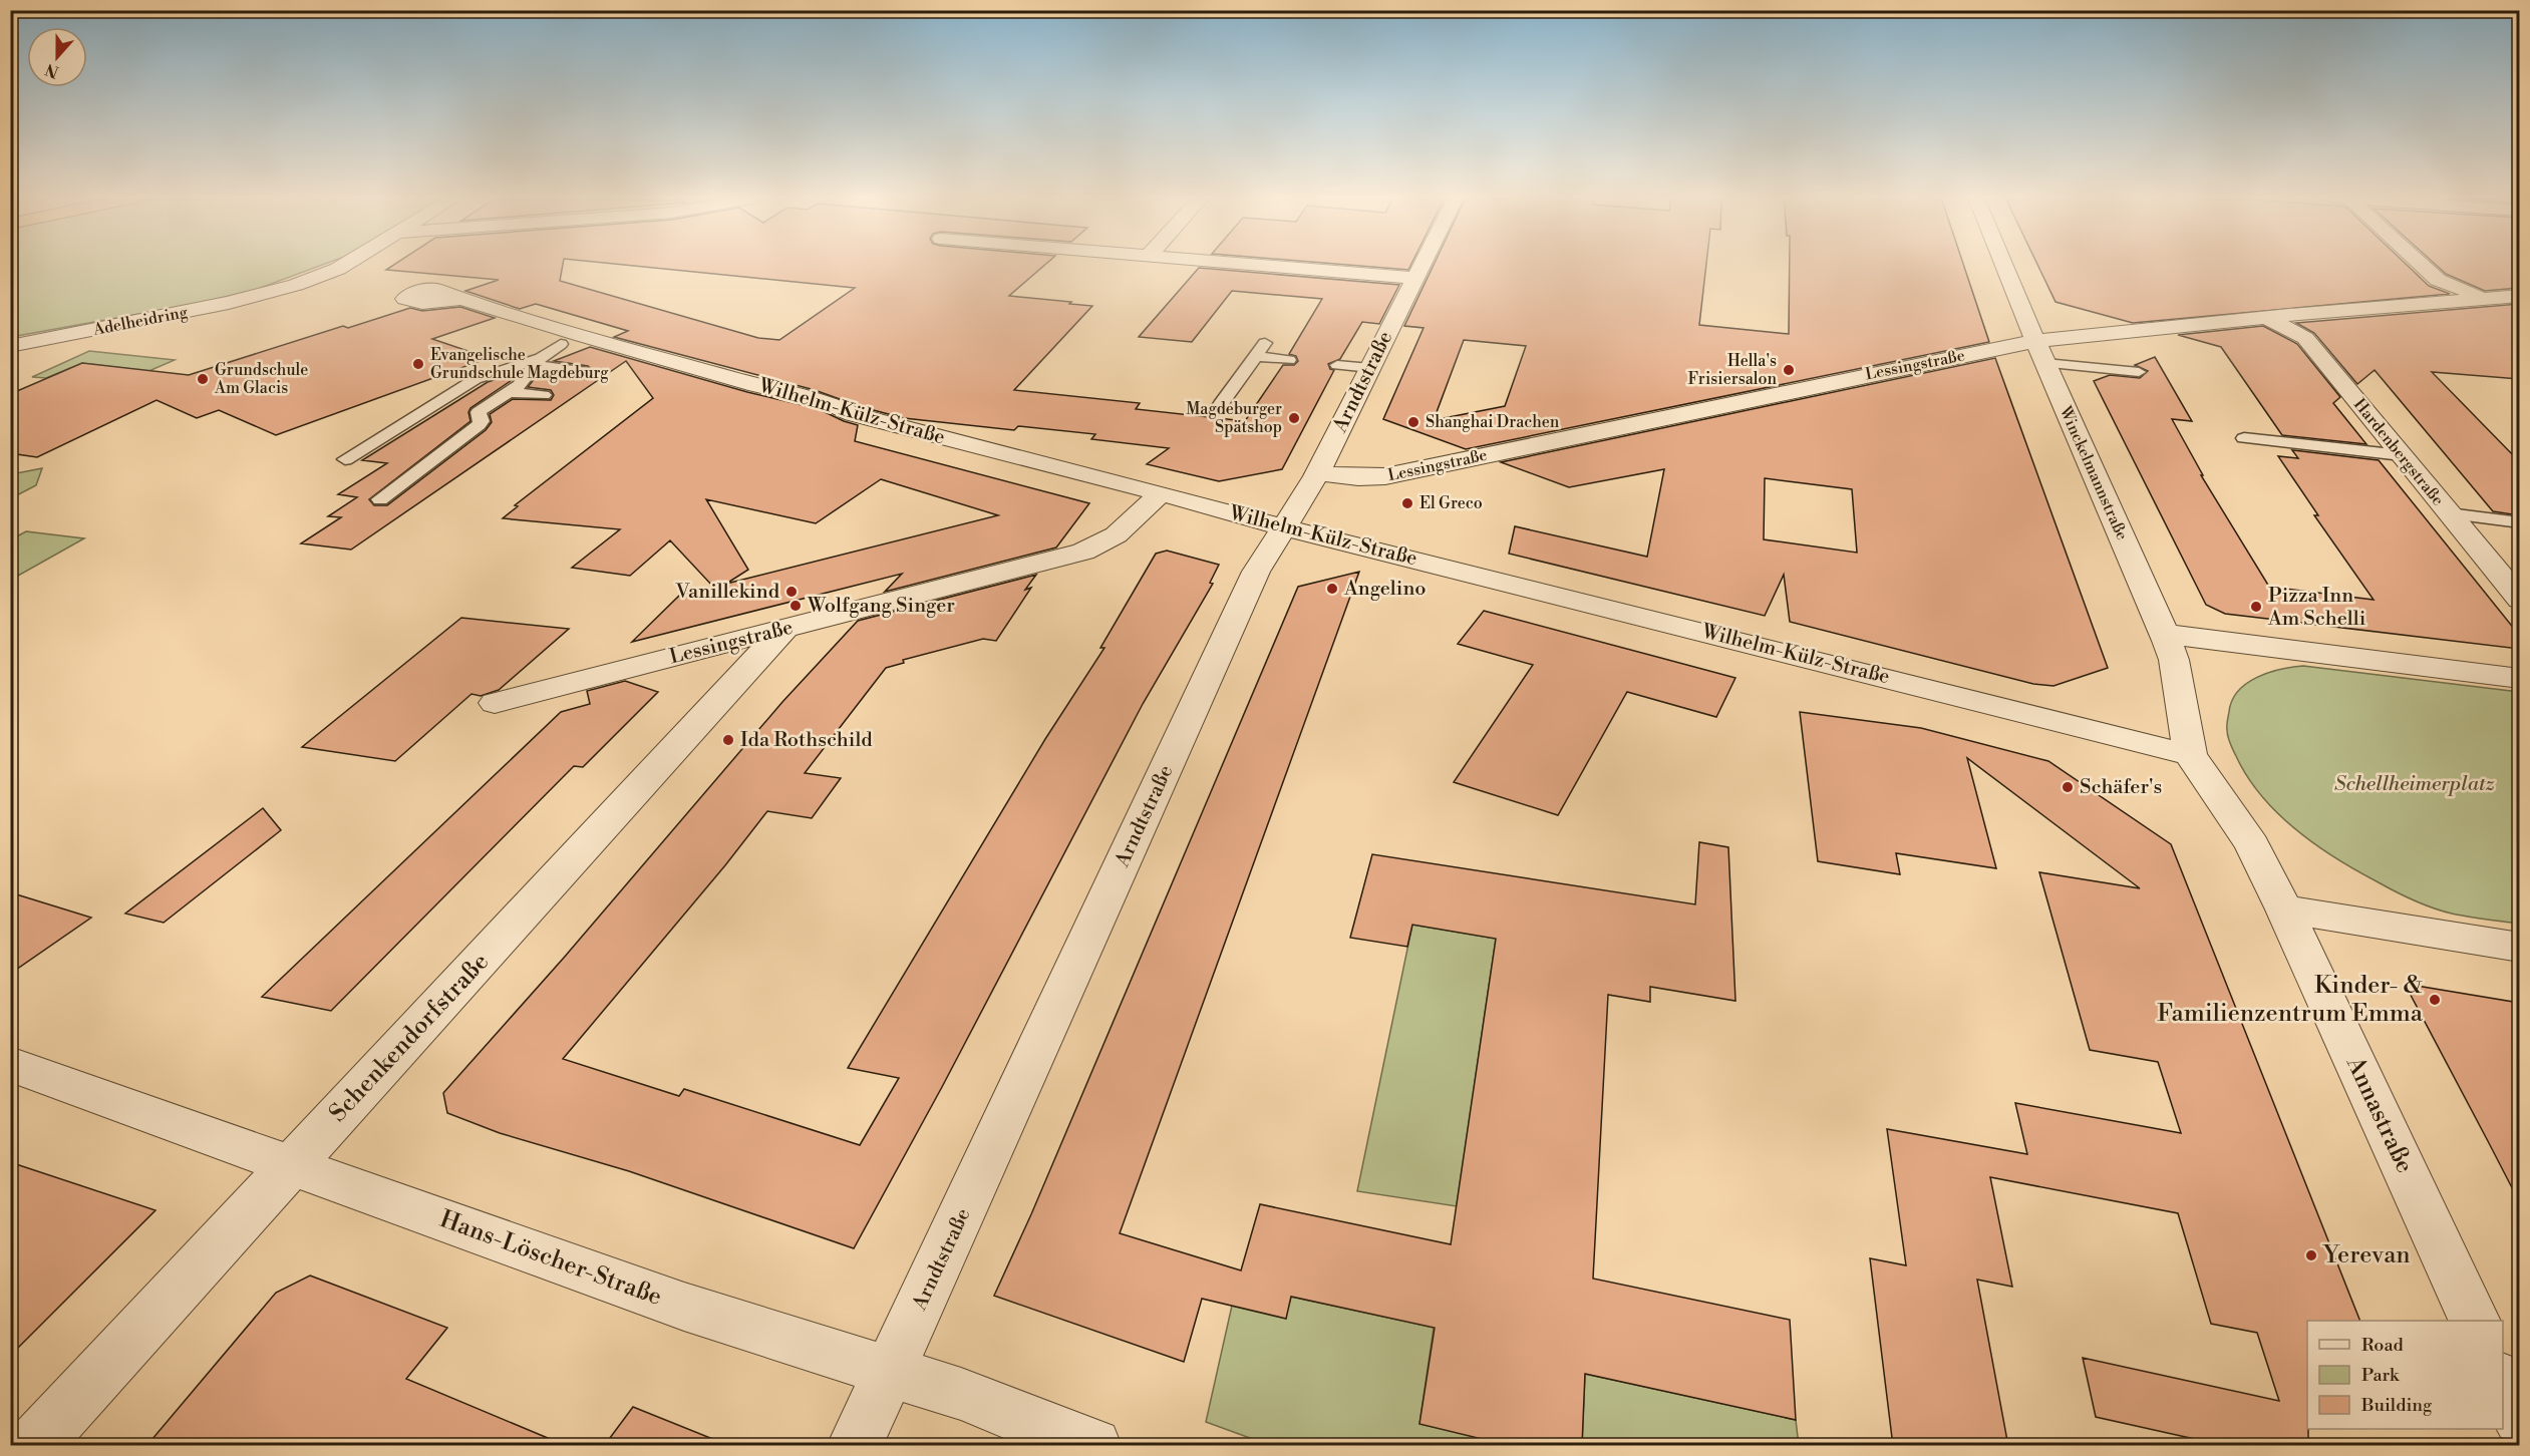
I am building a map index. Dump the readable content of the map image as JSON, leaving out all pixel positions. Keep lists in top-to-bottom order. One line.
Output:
{"streets":{"street":["Adelheidring","Lessingstraße","Arndtstraße","Wilhelm-Külz-Straße","Hardenbergstraße","Winckelmannstraße","Schenkendorfstraße","Annastraße","Hans-Löscher-Straße"]},"crossings":[["Lessingstraße","Arndtstraße"],["Lessingstraße","Wilhelm-Külz-Straße"],["Lessingstraße","Hardenbergstraße"],["Lessingstraße","Winckelmannstraße"],["Lessingstraße","Schenkendorfstraße"],["Arndtstraße","Wilhelm-Külz-Straße"],["Arndtstraße","Hans-Löscher-Straße"],["Wilhelm-Külz-Straße","Winckelmannstraße"],["Wilhelm-Külz-Straße","Annastraße"],["Winckelmannstraße","Annastraße"],["Schenkendorfstraße","Hans-Löscher-Straße"]],"parks":["Schellheimerplatz"],"places":["Evangelische Grundschule Magdeburg","Hella's Frisiersalon","Grundschule Am Glacis","Magdeburger Spätshop","Shanghai Drachen","El Greco","Angelino","Vanillekind","Wolfgang Singer","Pizza Inn Am Schelli","Ida Rothschild","Schäfer's","Kinder- & Familienzentrum Emma","Yerevan"],"legend":["Road","Park","Building"],"north":"bottom"}
